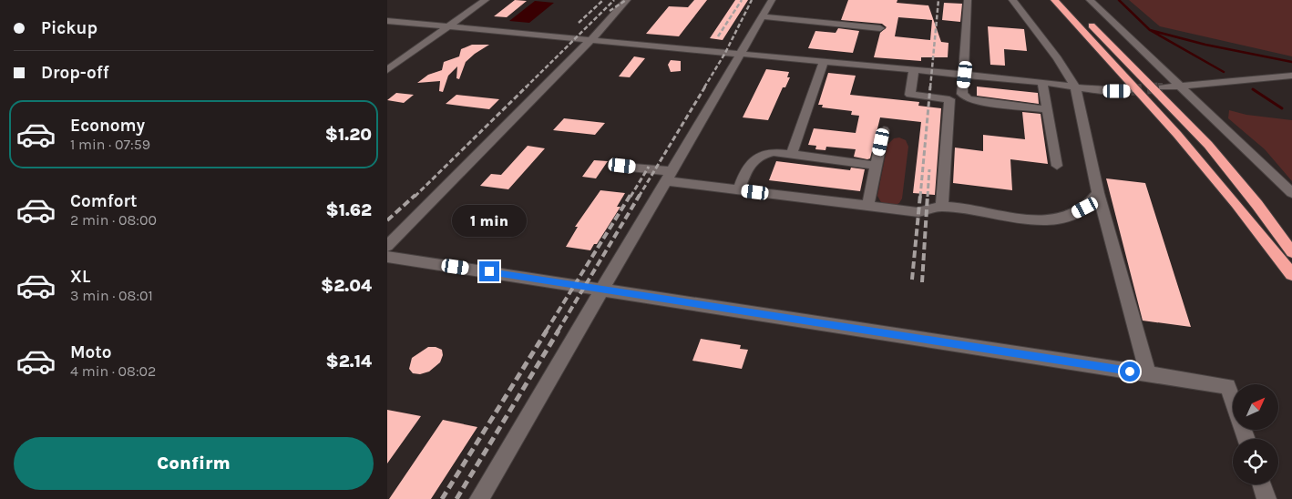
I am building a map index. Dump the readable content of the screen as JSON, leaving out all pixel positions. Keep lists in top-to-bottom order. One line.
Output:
{"north":"top right","page":{"banner":["Pickup","Drop-off"],"list":[{"name":"Economy","note":"1 min · 07:59","value":"$1.20"},{"name":"Comfort","note":"2 min · 08:00","value":"$1.62"},{"name":"XL","note":"3 min · 08:01","value":"$2.04"},{"name":"Moto","note":"4 min · 08:02","value":"$2.14"}],"bubble":"1 min","buttons":"Confirm"}}
